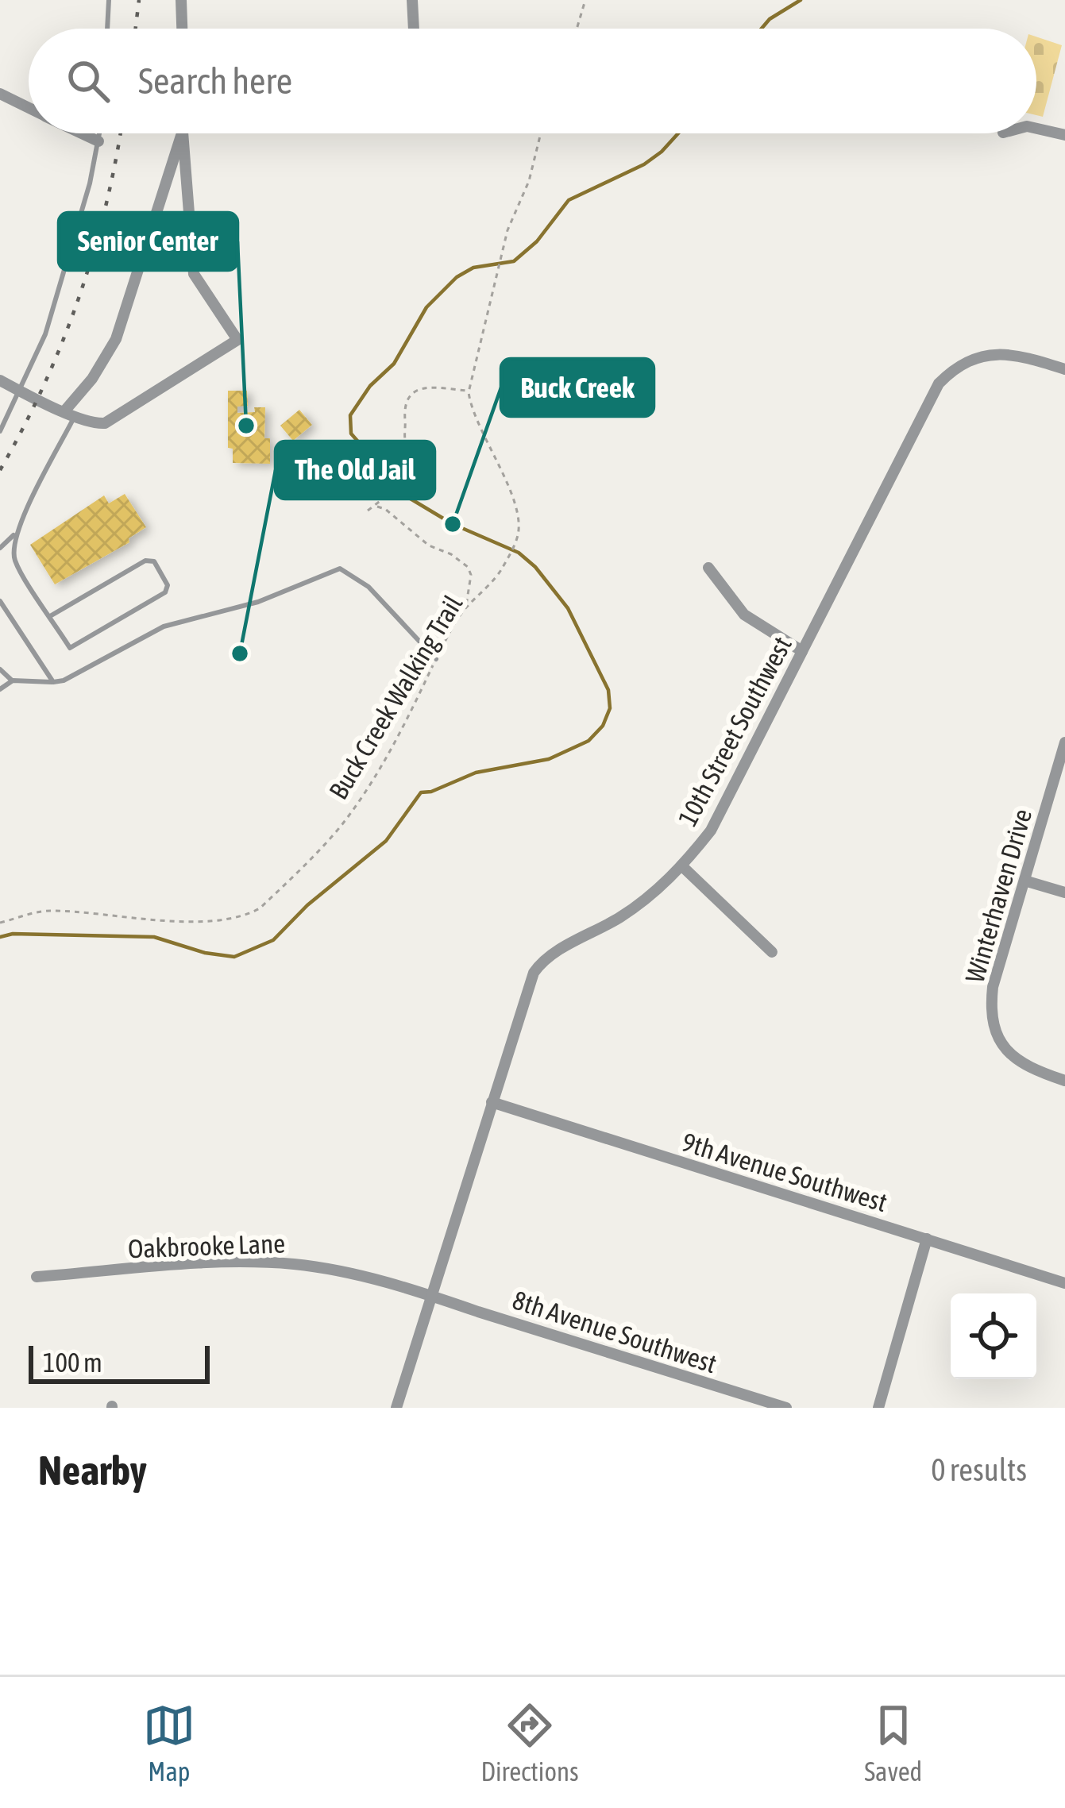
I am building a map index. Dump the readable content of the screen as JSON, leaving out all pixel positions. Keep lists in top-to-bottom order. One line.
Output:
{"streets":{"street":["10th Street Southwest","Winterhaven Drive","9th Avenue Southwest","Oakbrooke Lane","8th Avenue Southwest"],"path":["Buck Creek Walking Trail"]},"crossings":[["10th Street Southwest","9th Avenue Southwest"],["10th Street Southwest","Oakbrooke Lane"],["10th Street Southwest","8th Avenue Southwest"],["Oakbrooke Lane","8th Avenue Southwest"]],"places":["Senior Center","Buck Creek","The Old Jail"],"scale_bar":"100 m","page":{"search":"Search here","scale":"100 m","heading":["Nearby","0 results"],"nav":["Map","Directions","Saved"]}}
